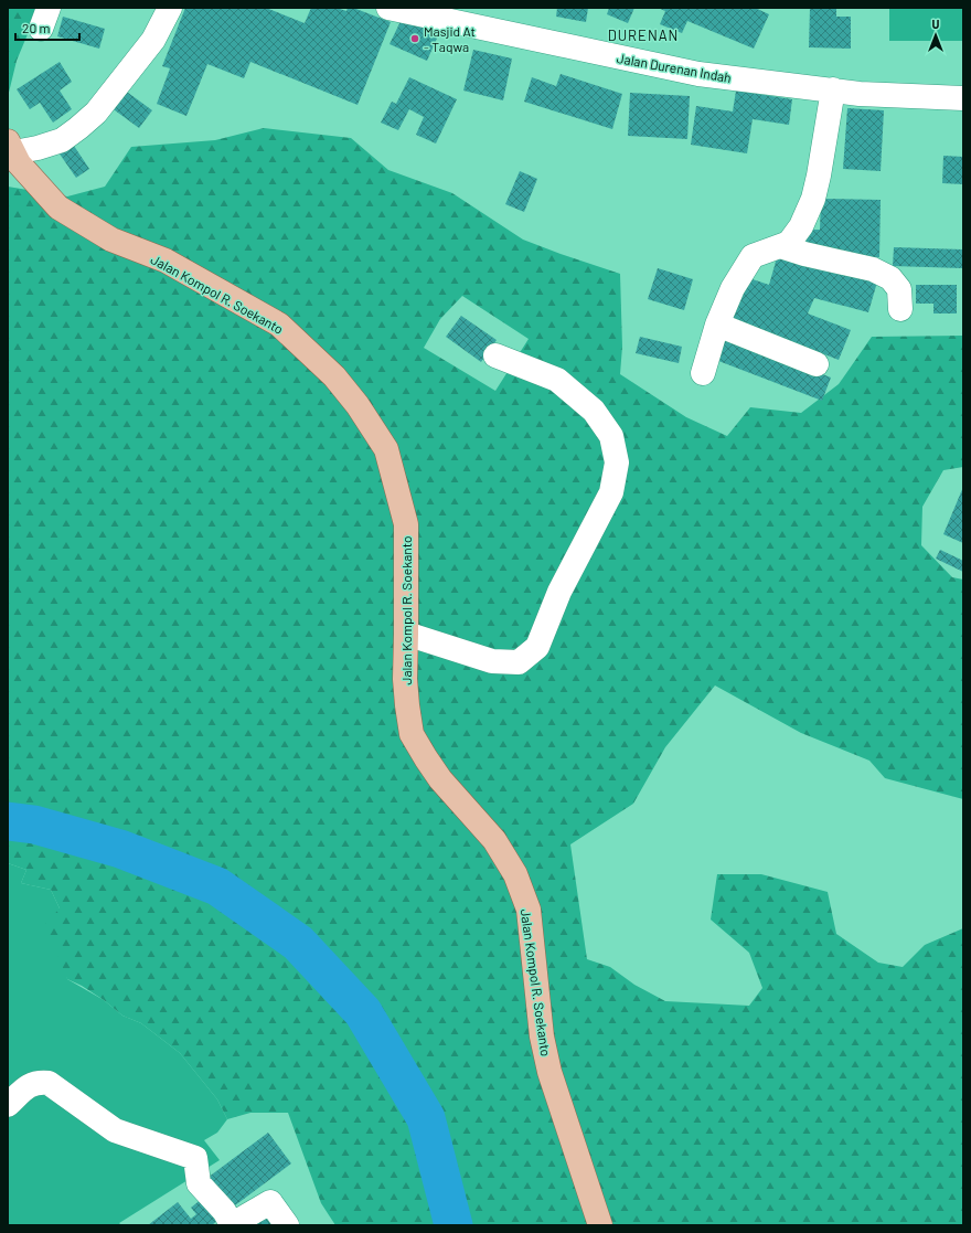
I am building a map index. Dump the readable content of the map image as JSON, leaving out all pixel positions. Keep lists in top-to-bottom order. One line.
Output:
{"streets":{"main road":["Jalan Kompol R. Soekanto"],"street":["Jalan Durenan Indah"]},"districts":["DURENAN"],"places":["Masjid At - Taqwa"],"scale_bar":"20 m","north":"top"}
